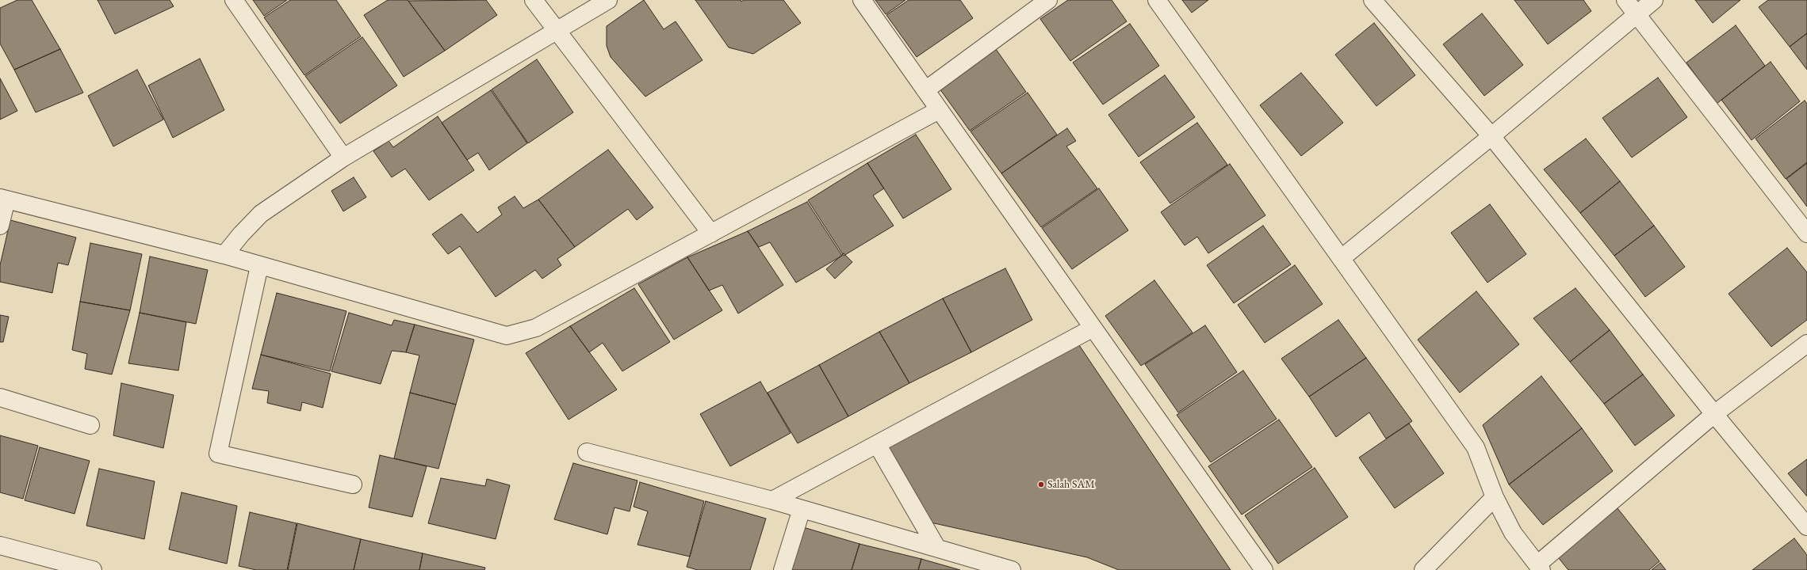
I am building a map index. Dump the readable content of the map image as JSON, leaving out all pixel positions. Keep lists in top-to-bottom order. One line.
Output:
{"places":["Salah SAM"]}
